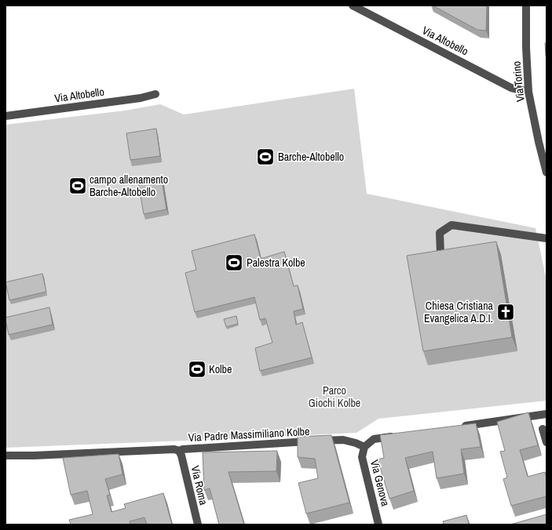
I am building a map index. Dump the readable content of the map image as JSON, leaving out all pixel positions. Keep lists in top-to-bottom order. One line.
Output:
{"streets":{"street":["Via Altobello","Via Torino","Via Padre Massimiliano Kolbe","Via Genova","Via Roma"]},"crossings":[["Via Altobello","Via Torino"],["Via Padre Massimiliano Kolbe","Via Genova"],["Via Padre Massimiliano Kolbe","Via Roma"]],"parks":["Parco Giochi Kolbe"],"places":{"sports":["Barche-Altobello","campo allenamento Barche-Altobello","Palestra Kolbe","Kolbe"],"church":["Chiesa Cristiana Evangelica A.D.I."]}}
